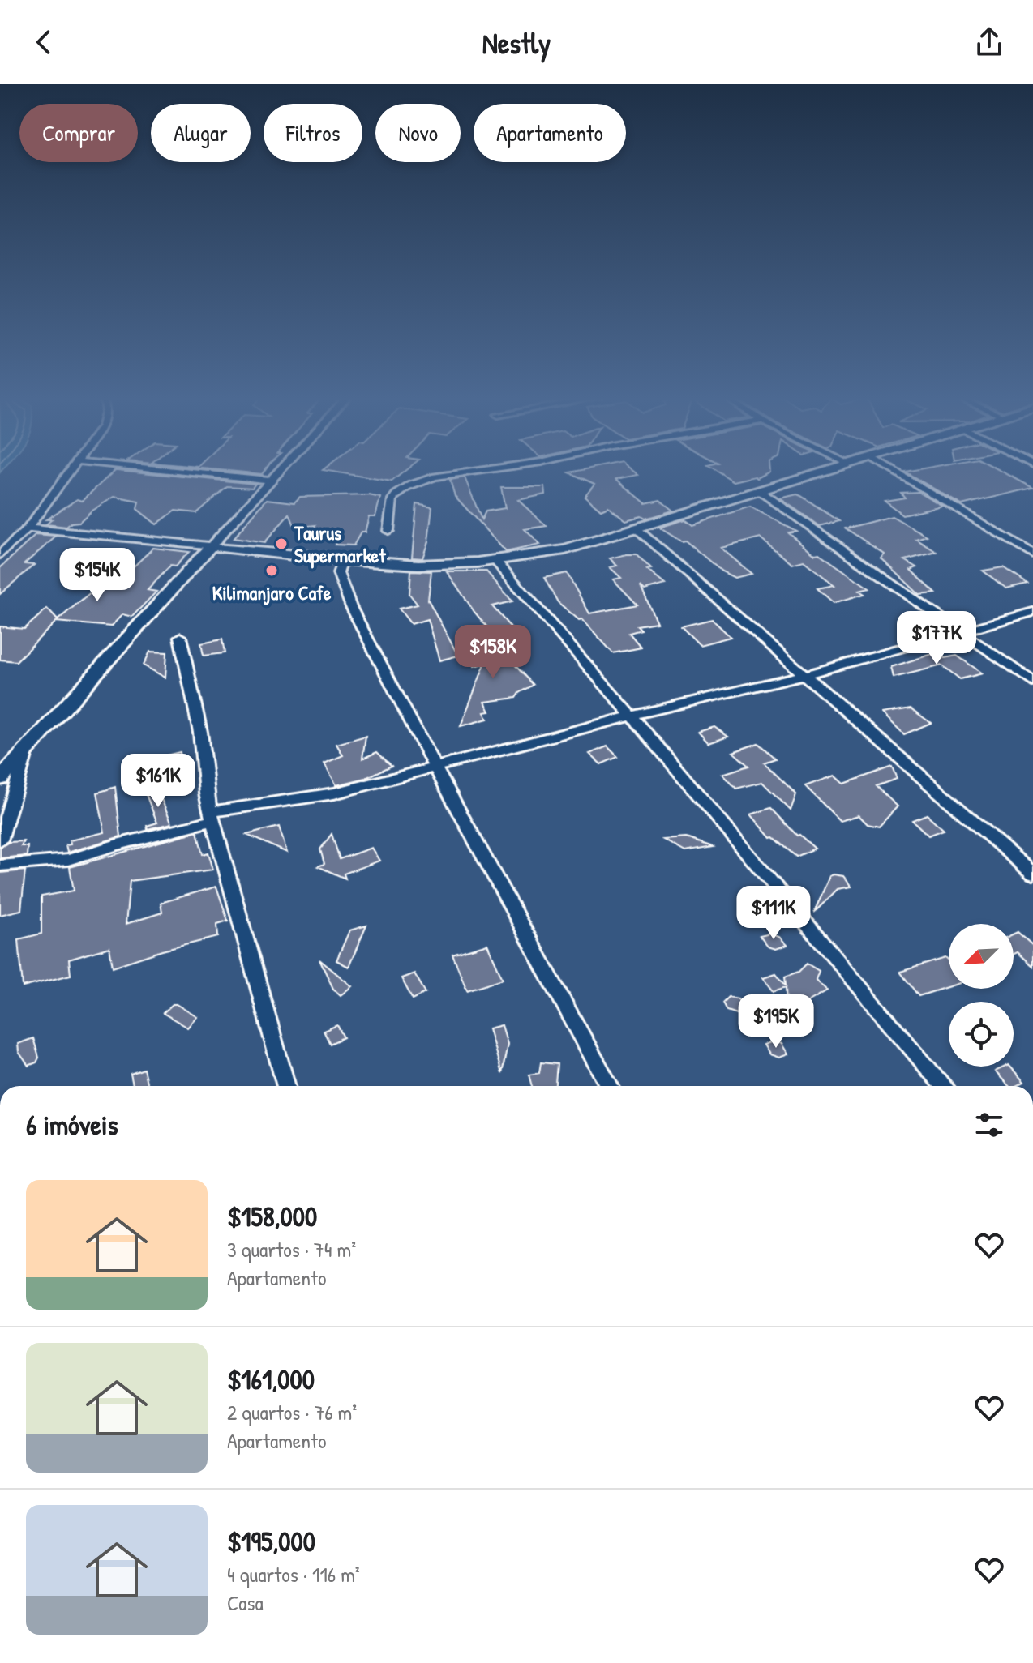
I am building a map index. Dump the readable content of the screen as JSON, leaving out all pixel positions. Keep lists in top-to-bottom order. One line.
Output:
{"places":["Taurus Supermarket","Kilimanjaro Cafe"],"north":"bottom left","page":{"header":"Nestly","chip":["Comprar","Alugar","Filtros","Novo","Apartamento"],"price":["$154K","$177K","$158K","$161K","$111K","$195K"],"heading":"6 imóveis","list":[{"name":"$158,000","note":"3 quartos · 74 m² · Apartamento"},{"name":"$161,000","note":"2 quartos · 76 m² · Apartamento"},{"name":"$195,000","note":"4 quartos · 116 m² · Casa"}]}}
